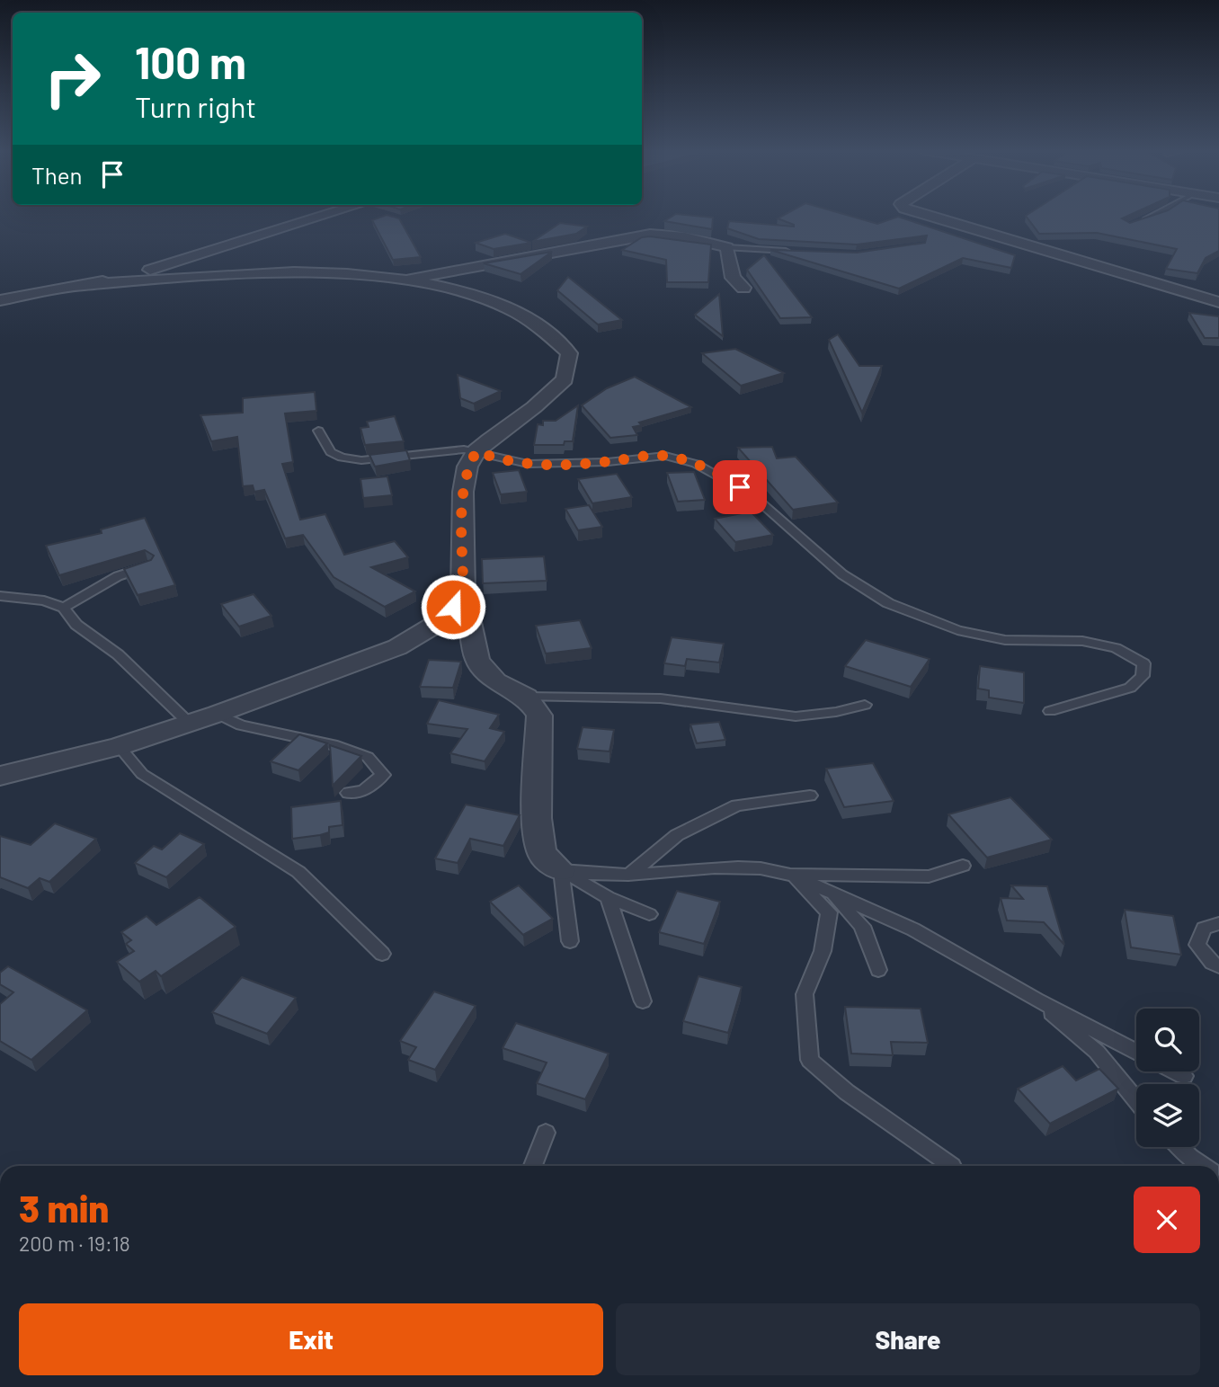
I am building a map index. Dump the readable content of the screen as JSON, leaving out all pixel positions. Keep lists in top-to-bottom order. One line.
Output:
{"page":{"turn":["100 m","Turn right"],"then":"Then","heading":["3 min","200 m · 19:18"],"buttons":["Exit","Share"]}}
